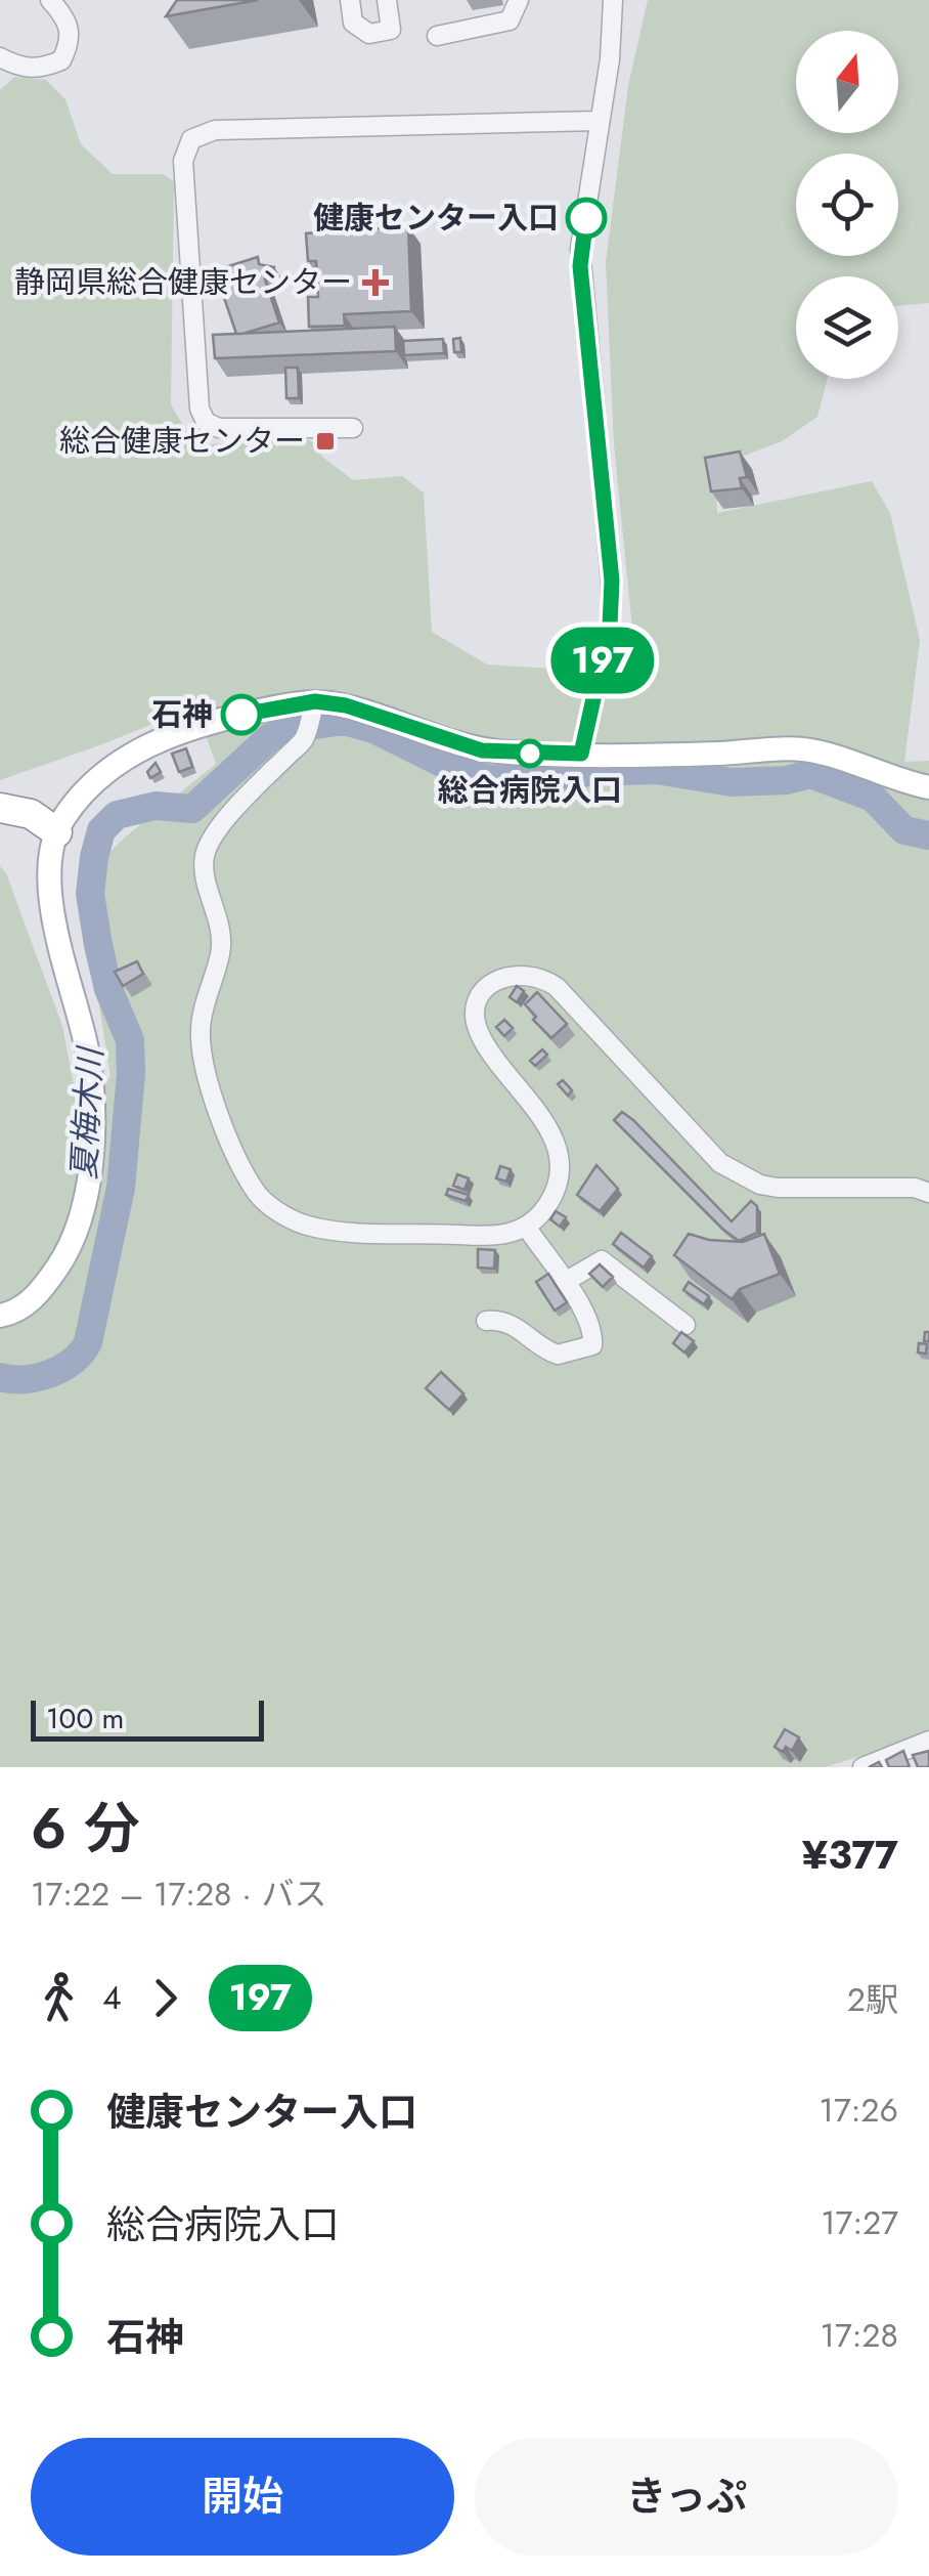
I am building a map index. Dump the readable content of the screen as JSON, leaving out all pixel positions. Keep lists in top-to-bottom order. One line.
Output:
{"water":["夏梅木川"],"places":{"other":["健康センター入口","石神","総合病院入口"],"health":["静岡県総合健康センター"],"transit":["総合健康センター"]},"lines":["bus line 197"],"scale_bar":"100 m","north":"top","page":{"on_map":"197","scale":"100 m","heading":["6 分","17:22 – 17:28 · バス","¥377"],"legs":["4","197","2駅"],"list":[{"name":"健康センター入口","value":"17:26"},{"name":"総合病院入口","value":"17:27"},{"name":"石神","value":"17:28"}],"buttons":["開始","きっぷ"]}}
